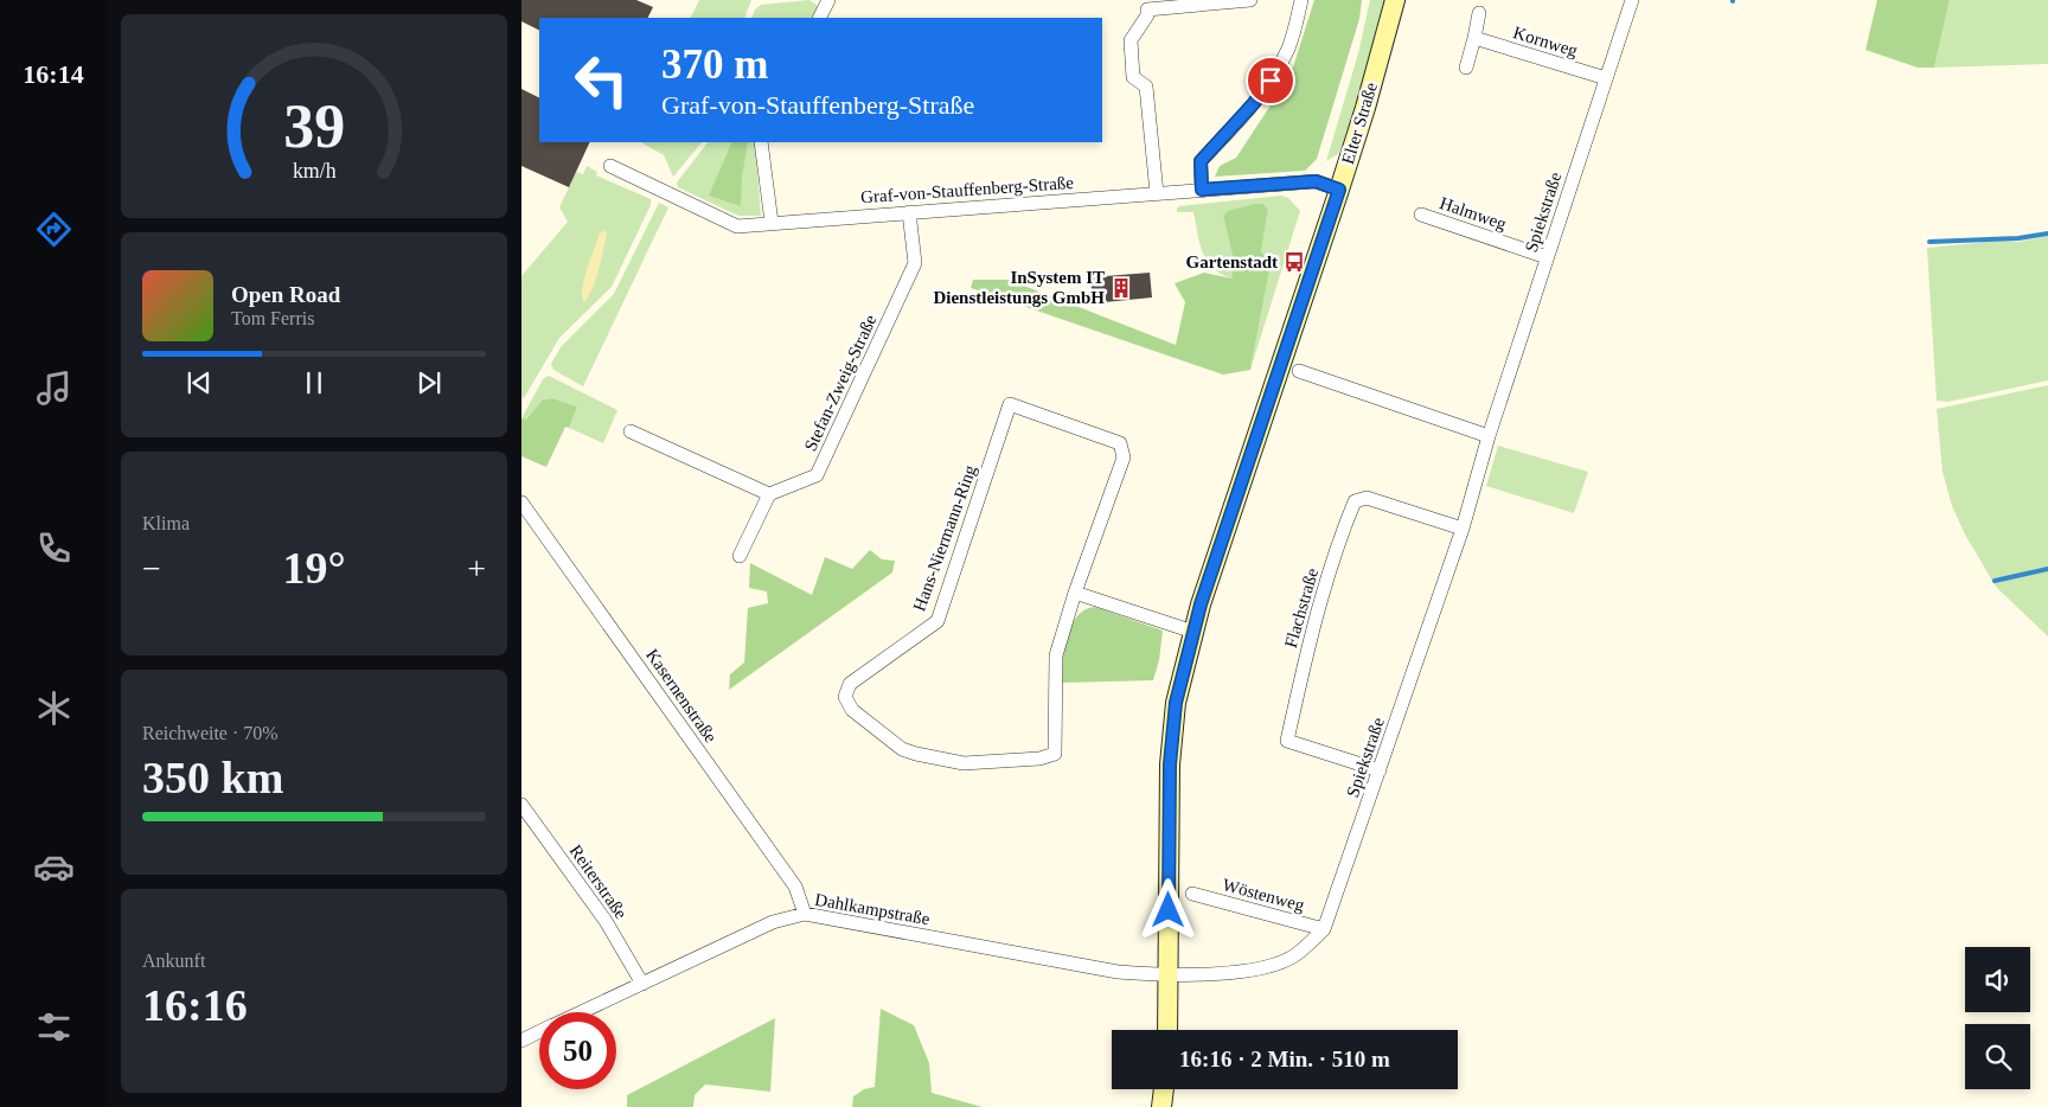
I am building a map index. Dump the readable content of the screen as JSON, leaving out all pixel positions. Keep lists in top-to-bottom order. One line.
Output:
{"streets":{"main road":["Elter Straße"],"street":["Kornweg","Graf-von-Stauffenberg-Straße","Spiekstraße","Halmweg","Stefan-Zweig-Straße","Hans-Niermann-Ring","Flachstraße","Kasernenstraße","Reiterstraße","Wöstenweg","Dahlkampstraße"]},"crossings":[["Kornweg","Spiekstraße"],["Elter Straße","Graf-von-Stauffenberg-Straße"],["Elter Straße","Spiekstraße"],["Elter Straße","Dahlkampstraße"],["Graf-von-Stauffenberg-Straße","Stefan-Zweig-Straße"],["Spiekstraße","Halmweg"],["Spiekstraße","Flachstraße"],["Spiekstraße","Wöstenweg"],["Spiekstraße","Dahlkampstraße"],["Kasernenstraße","Dahlkampstraße"],["Reiterstraße","Dahlkampstraße"]],"places":{"bus stop":["Gartenstadt"],"building":["InSystem IT Dienstleistungs GmbH"]},"page":{"tabs":"16:14","turn":["370 m","Graf-von-Stauffenberg-Straße"],"song":["Open Road","Tom Ferris"],"tile":["Klima",["Reichweite · 70%","350 km"],["Ankunft","16:16"]],"heat":["−","19°","+"],"limit":"50","trip":"16:16 · 2 Min. · 510 m","gauge":["39","km/h"]}}
